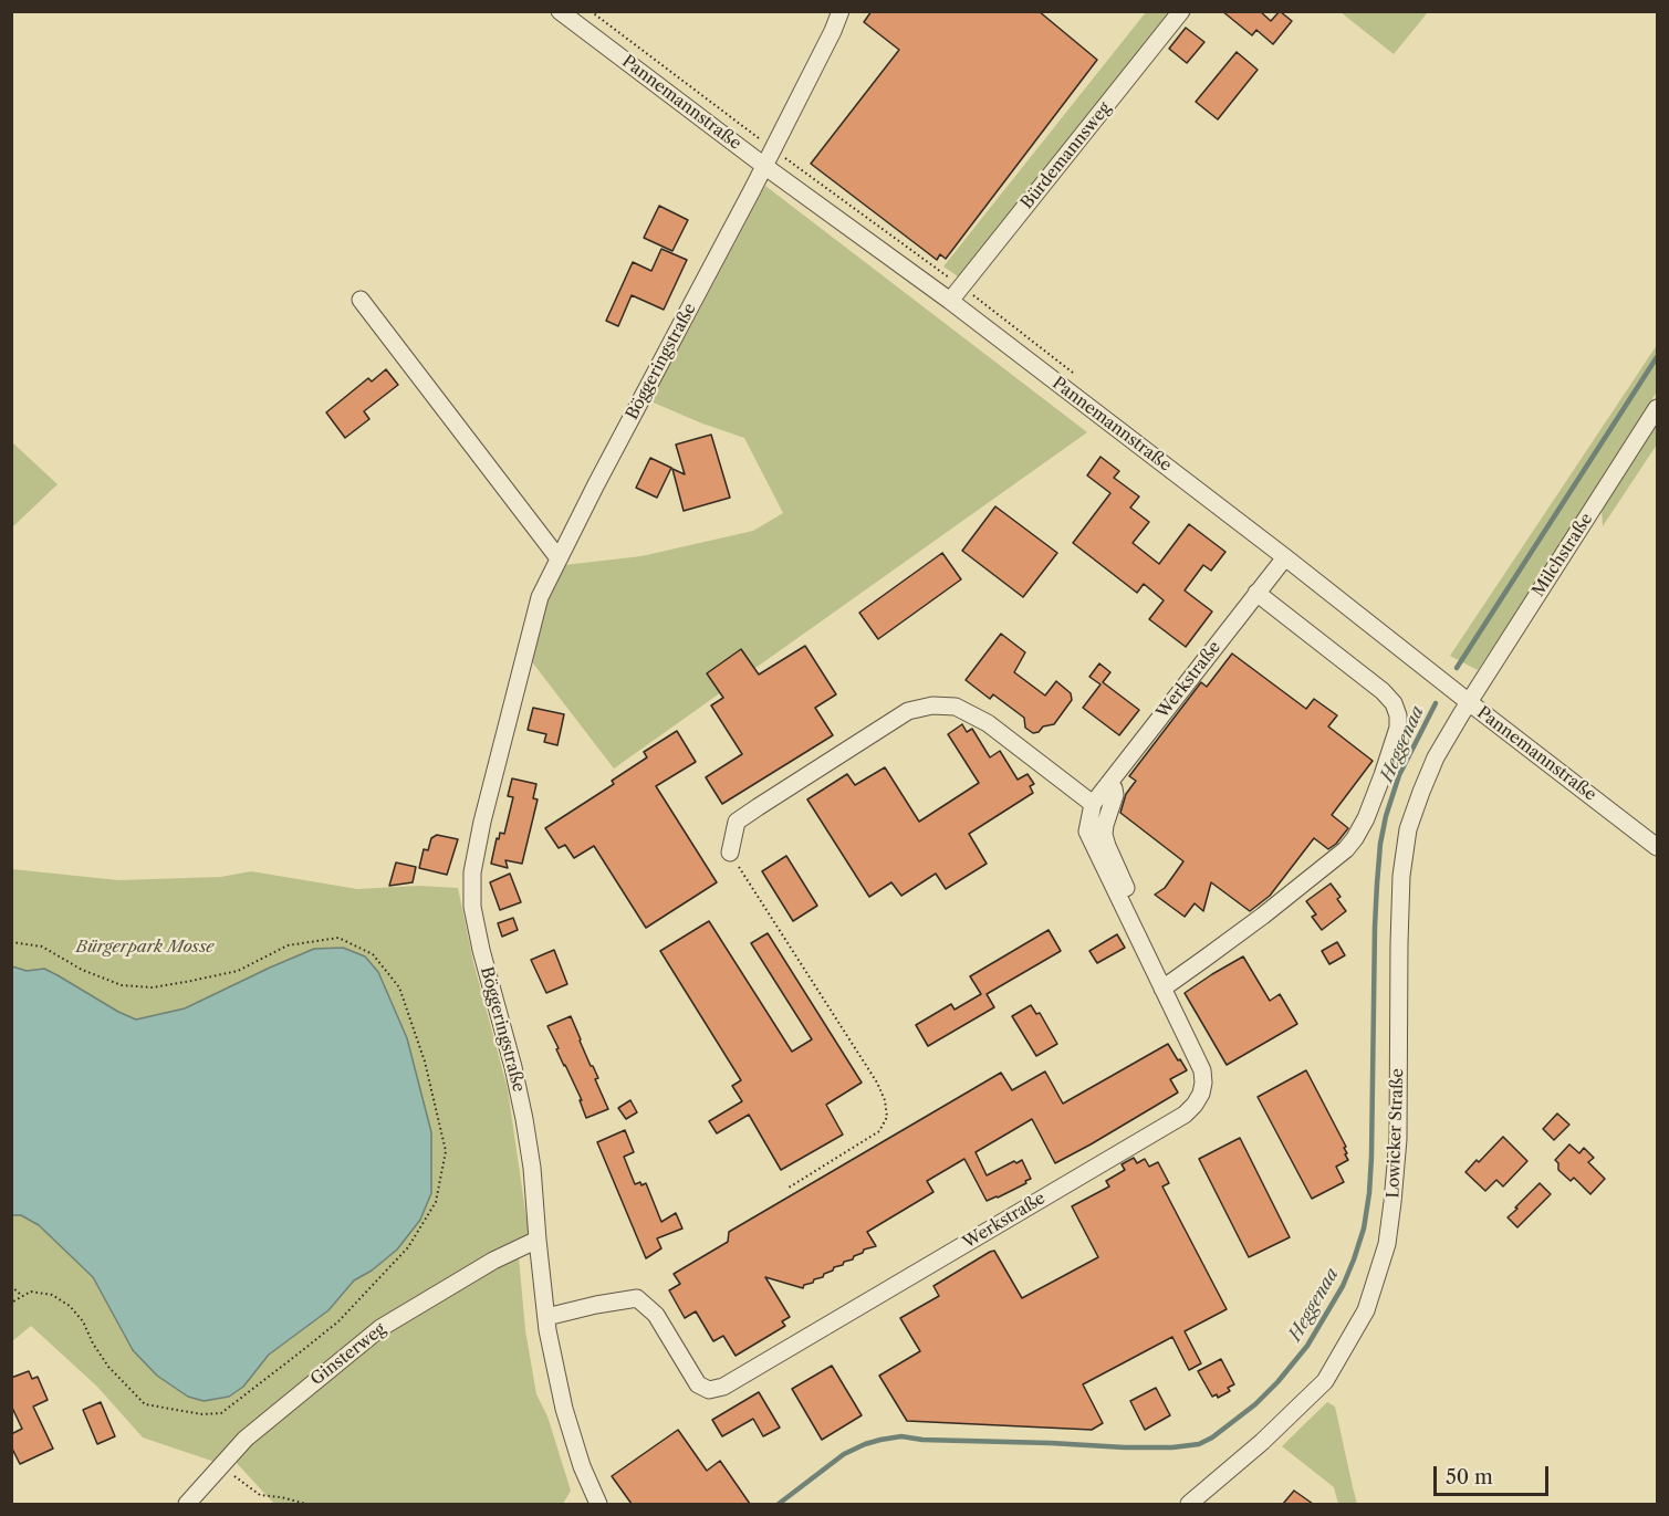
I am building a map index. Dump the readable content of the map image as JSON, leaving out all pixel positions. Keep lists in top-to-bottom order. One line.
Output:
{"streets":{"street":["Pannemannstraße","Bürdemannsweg","Böggeringstraße","Milchstraße","Werkstraße","Lowicker Straße","Ginsterweg"]},"crossings":[["Pannemannstraße","Bürdemannsweg"],["Pannemannstraße","Böggeringstraße"],["Pannemannstraße","Milchstraße"],["Pannemannstraße","Werkstraße"],["Pannemannstraße","Lowicker Straße"],["Böggeringstraße","Werkstraße"],["Böggeringstraße","Ginsterweg"],["Milchstraße","Lowicker Straße"]],"water":["Heggenaa"],"parks":["Bürgerpark Mosse"],"scale_bar":"50 m"}
